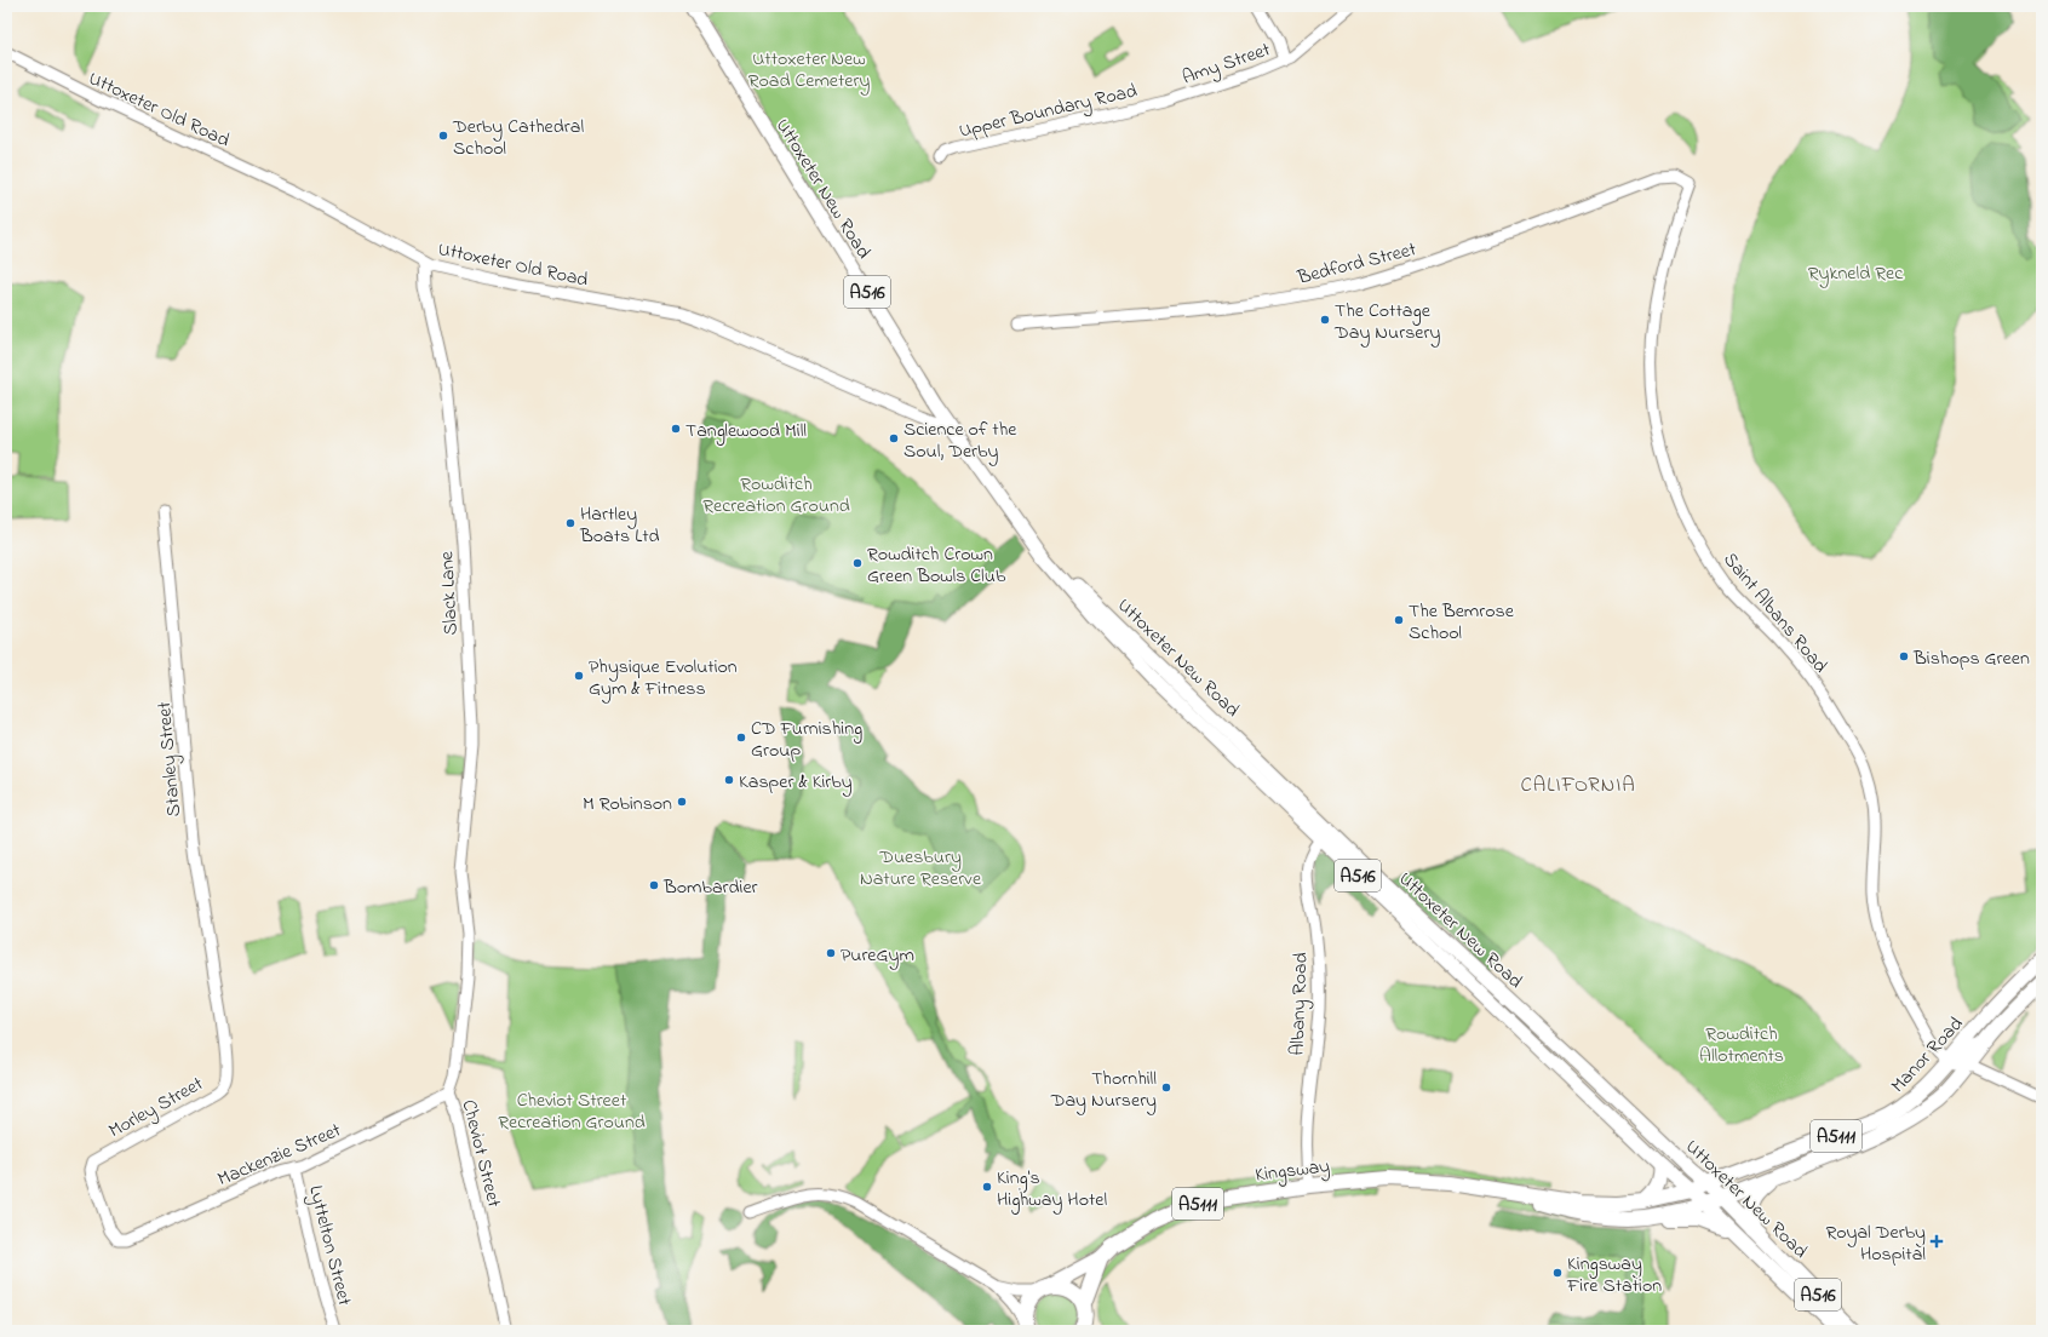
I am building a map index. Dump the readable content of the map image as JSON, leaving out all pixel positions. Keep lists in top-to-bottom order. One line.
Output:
{"streets":{"highway":["Uttoxeter New Road","A516","Manor Road","A5111","Kingsway"],"street":["Amy Street","Uttoxeter Old Road","Upper Boundary Road","Bedford Street","Slack Lane","Saint Albans Road","Stanley Street","Albany Road","Morley Street","Mackenzie Street","Cheviot Street","Lyttelton Street"]},"crossings":[["Amy Street","Upper Boundary Road"],["Uttoxeter Old Road","Uttoxeter New Road"],["Uttoxeter Old Road","Slack Lane"],["Uttoxeter New Road","Albany Road"],["Uttoxeter New Road","Manor Road"],["Uttoxeter New Road","Kingsway"],["Bedford Street","Saint Albans Road"],["Slack Lane","Cheviot Street"],["Saint Albans Road","Manor Road"],["Stanley Street","Morley Street"],["Albany Road","Kingsway"],["Manor Road","Kingsway"],["Morley Street","Mackenzie Street"],["A5111","Kingsway"],["Mackenzie Street","Cheviot Street"],["Mackenzie Street","Lyttelton Street"]],"districts":["CALIFORNIA"],"parks":["Uttoxeter New Road Cemetery","Rykneld Rec","Rowditch Recreation Ground","Duesbury Nature Reserve","Rowditch Allotments","Cheviot Street Recreation Ground"],"places":{"other":["Derby Cathedral School","The Cottage Day Nursery","Tanglewood Mill","Science of the Soul, Derby","Hartley Boats Ltd","Rowditch Crown Green Bowls Club","The Bemrose School","Bishops Green","Physique Evolution Gym & Fitness","CD Furnishing Group","Kasper & Kirby","M Robinson","Bombardier","PureGym","Thornhill Day Nursery","King's Highway Hotel","Kingsway Fire Station"],"health":["Royal Derby Hospital"]}}
